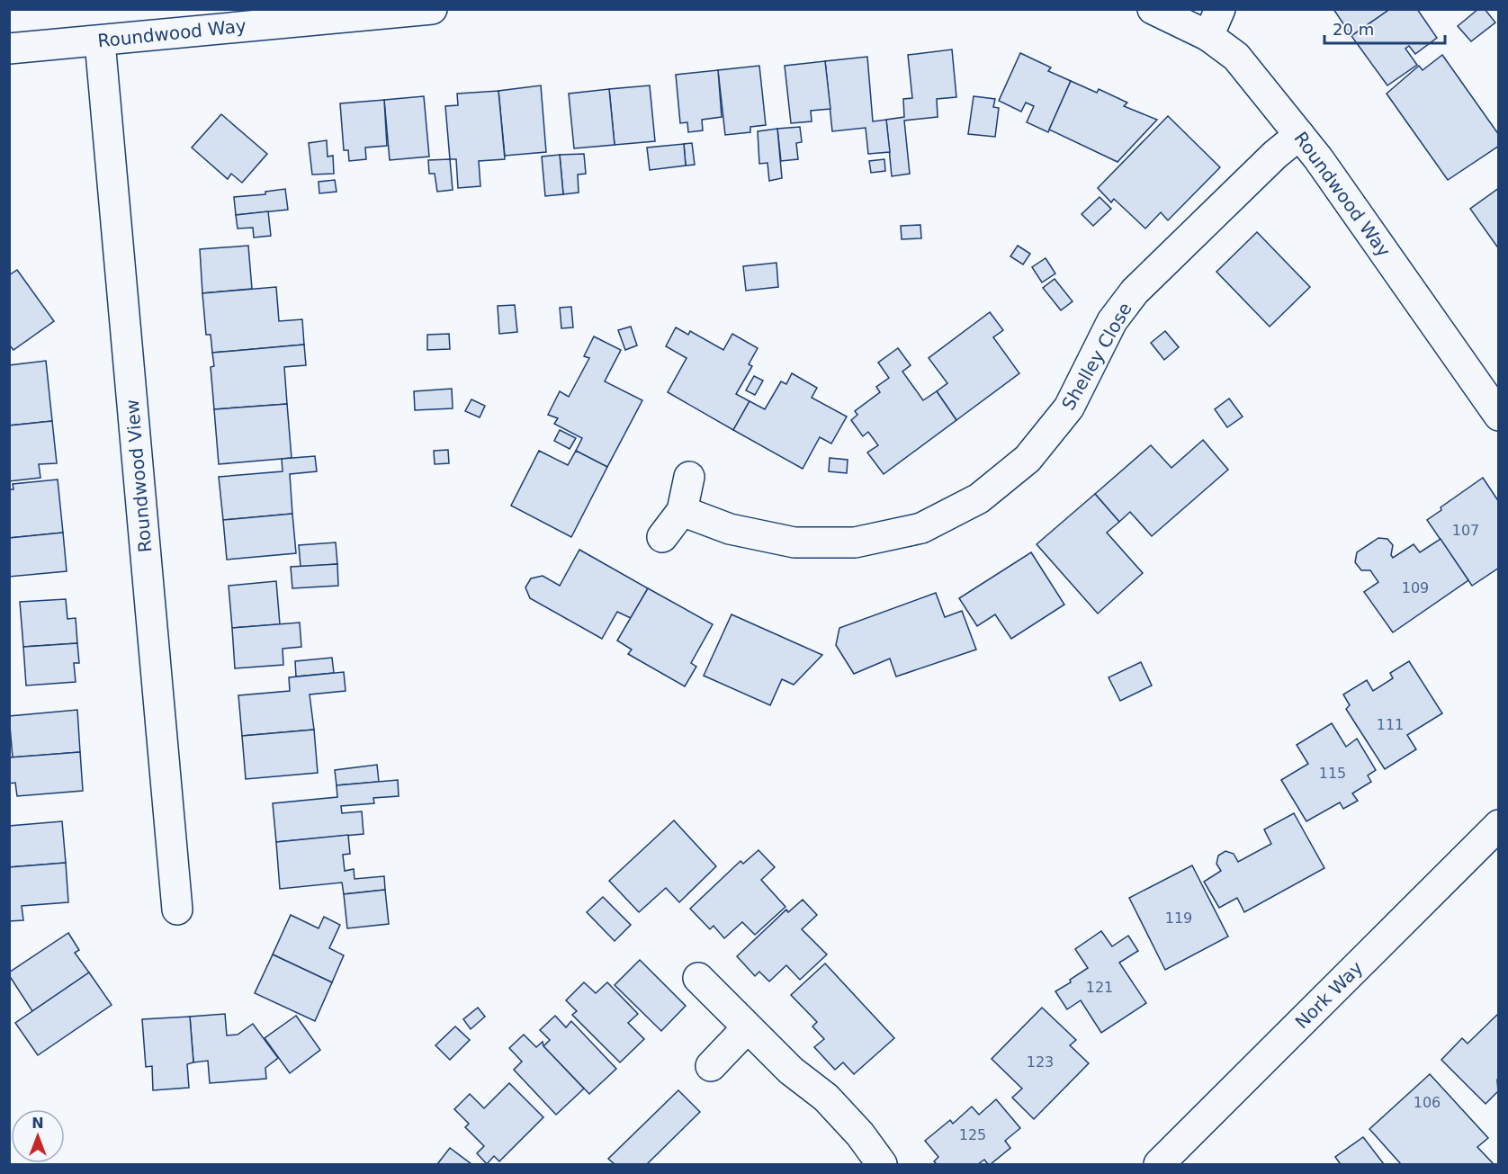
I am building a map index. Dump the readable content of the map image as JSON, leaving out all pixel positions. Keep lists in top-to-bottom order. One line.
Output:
{"streets":{"street":["Roundwood Way","Shelley Close","Roundwood View","Nork Way"]},"crossings":[["Roundwood Way","Shelley Close"],["Roundwood Way","Roundwood View"]],"house_numbers":["107","109","111","115","119","121","123","106","125"],"scale_bar":"20 m","north":"top"}
